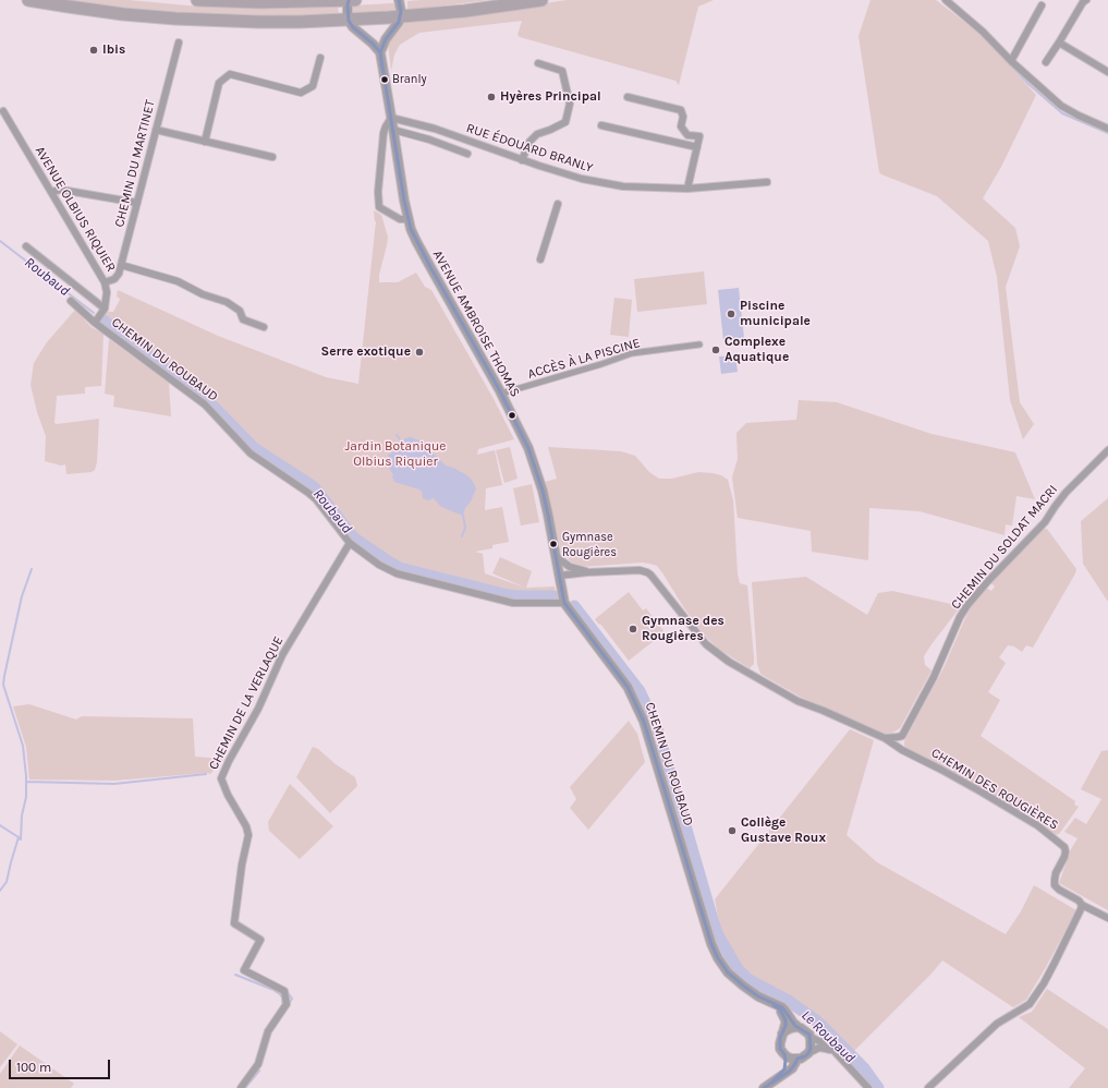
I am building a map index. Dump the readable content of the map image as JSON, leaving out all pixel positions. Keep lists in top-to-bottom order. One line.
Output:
{"streets":{"street":["RUE ÉDOUARD BRANLY","CHEMIN DU MARTINET","AVENUE OLBIUS RIQUIER","AVENUE AMBROISE THOMAS","ACCÈS À LA PISCINE","CHEMIN DU ROUBAUD","CHEMIN DU SOLDAT MACRI","CHEMIN DE LA VERLAQUE","CHEMIN DES ROUGIÈRES"]},"crossings":[["RUE ÉDOUARD BRANLY","AVENUE AMBROISE THOMAS"],["CHEMIN DU MARTINET","AVENUE OLBIUS RIQUIER"],["AVENUE AMBROISE THOMAS","ACCÈS À LA PISCINE"],["AVENUE AMBROISE THOMAS","CHEMIN DU ROUBAUD"],["CHEMIN DU ROUBAUD","CHEMIN DE LA VERLAQUE"],["CHEMIN DU SOLDAT MACRI","CHEMIN DES ROUGIÈRES"]],"water":["Roubaud","Le Roubaud"],"parks":["Jardin Botanique Olbius Riquier"],"places":["Ibis","Branly","Hyères Principal","Piscine municipale","Complexe Aquatique","Serre exotique","Gymnase Rougières","Gymnase des Rougières","Collège Gustave Roux"],"scale_bar":"100 m"}
